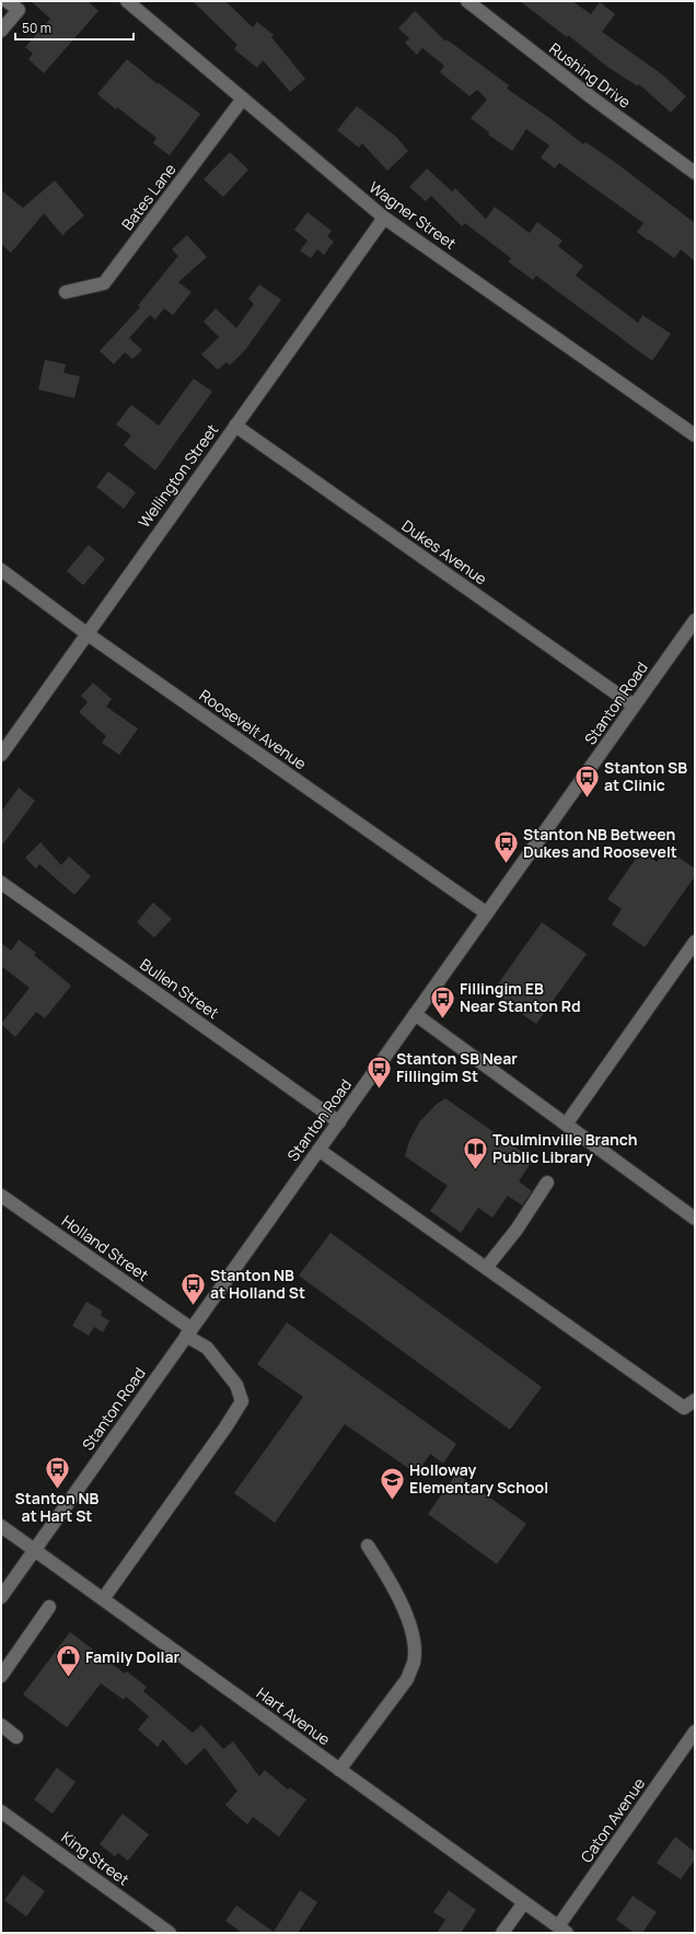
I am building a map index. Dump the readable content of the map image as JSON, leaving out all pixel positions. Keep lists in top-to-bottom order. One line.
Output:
{"streets":{"street":["Rushing Drive","Bates Lane","Wagner Street","Wellington Street","Dukes Avenue","Stanton Road","Roosevelt Avenue","Bullen Street","Holland Street","Hart Avenue","Caton Avenue","King Street"]},"crossings":[["Bates Lane","Wagner Street"],["Wagner Street","Wellington Street"],["Wellington Street","Dukes Avenue"],["Wellington Street","Roosevelt Avenue"],["Dukes Avenue","Stanton Road"],["Stanton Road","Roosevelt Avenue"],["Stanton Road","Bullen Street"],["Stanton Road","Holland Street"],["Stanton Road","Hart Avenue"],["Holland Street","Hart Avenue"],["Hart Avenue","Caton Avenue"]],"places":{"bus stop":["Stanton SB at Clinic","Stanton NB Between Dukes and Roosevelt","Fillingim EB Near Stanton Rd","Stanton SB Near Fillingim St","Stanton NB at Holland St","Stanton NB at Hart St"],"library":["Toulminville Branch Public Library"],"school or university":["Holloway Elementary School"],"shop":["Family Dollar"]},"scale_bar":"50 m"}
